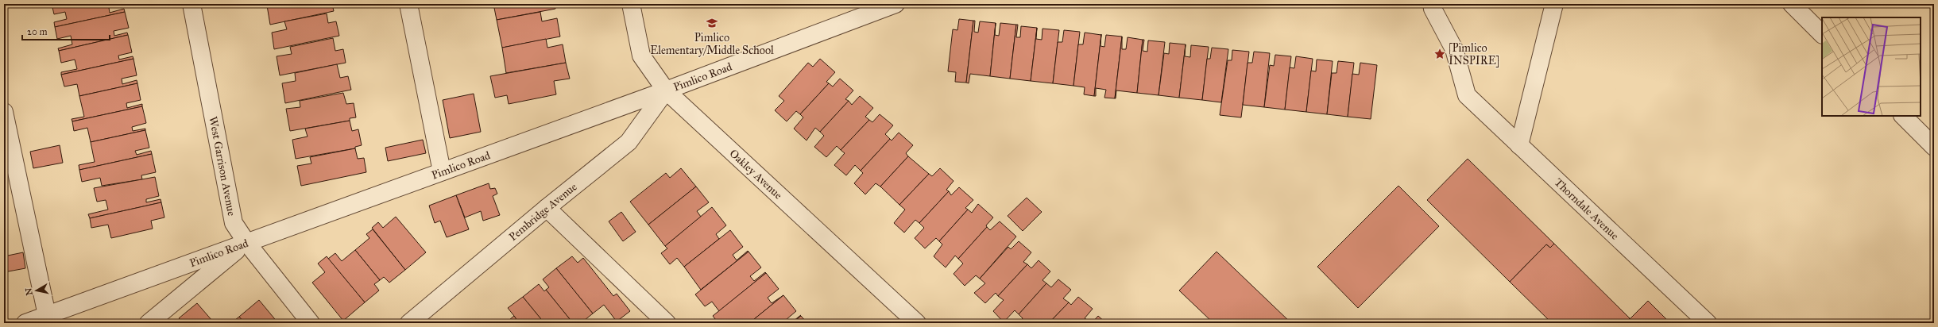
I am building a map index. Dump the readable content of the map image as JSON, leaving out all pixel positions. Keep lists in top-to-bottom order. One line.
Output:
{"streets":{"street":["Pimlico Road","West Garrison Avenue","Oakley Avenue","Thorndale Avenue","Pembridge Avenue"]},"crossings":[["Pimlico Road","West Garrison Avenue"],["Pimlico Road","Oakley Avenue"],["Pimlico Road","Pembridge Avenue"],["Oakley Avenue","Pembridge Avenue"]],"places":{"school or university":["Pimlico Elementary/Middle School"],"place":["[Pimlico INSPIRE]"]},"scale_bar":"20 m","north":"left"}
